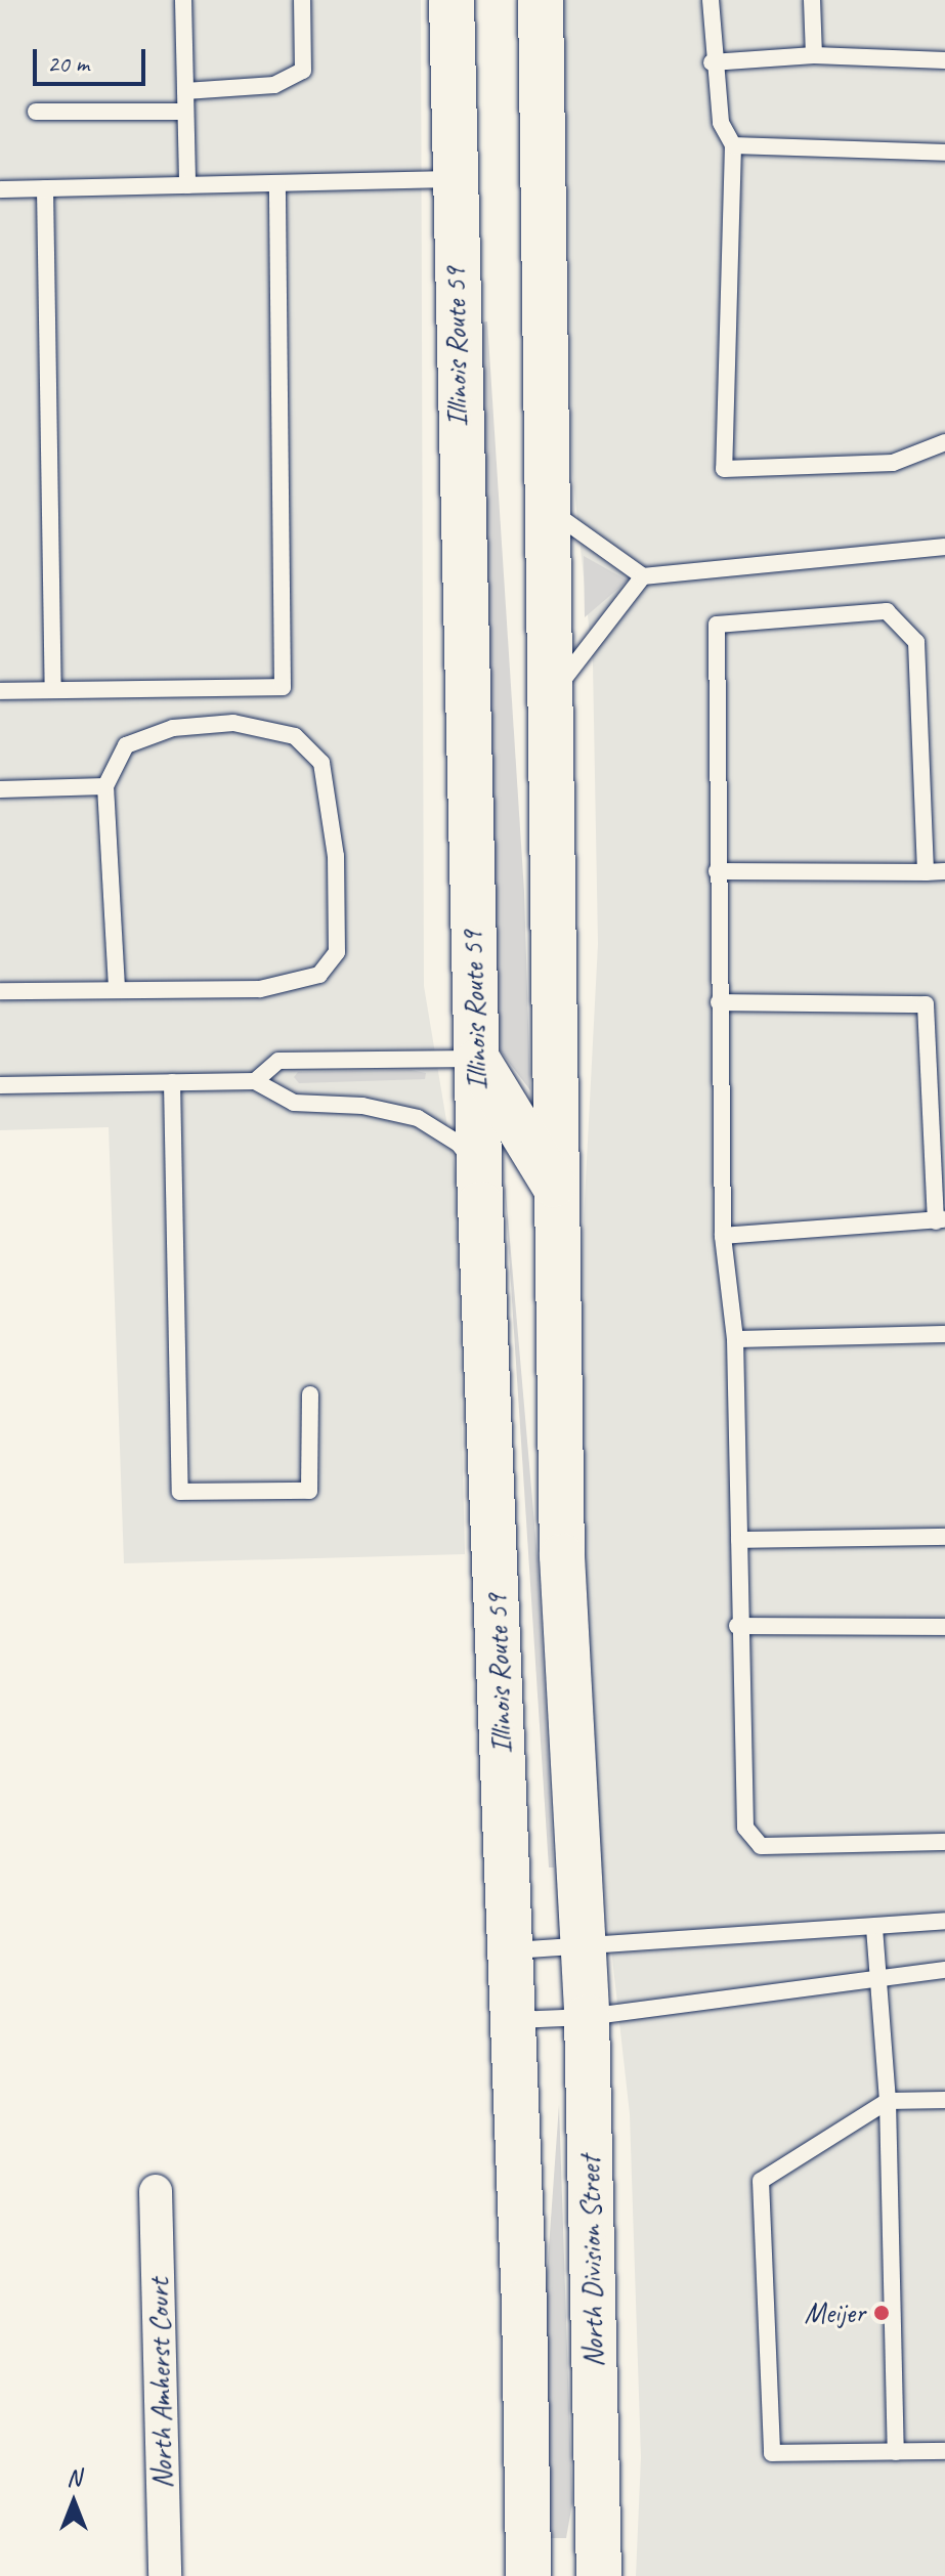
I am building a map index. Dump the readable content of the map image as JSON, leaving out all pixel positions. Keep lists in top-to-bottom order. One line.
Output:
{"streets":{"main road":["Illinois Route 59","North Division Street"],"street":["North Amherst Court"]},"places":["Meijer"],"scale_bar":"20 m","north":"top"}
